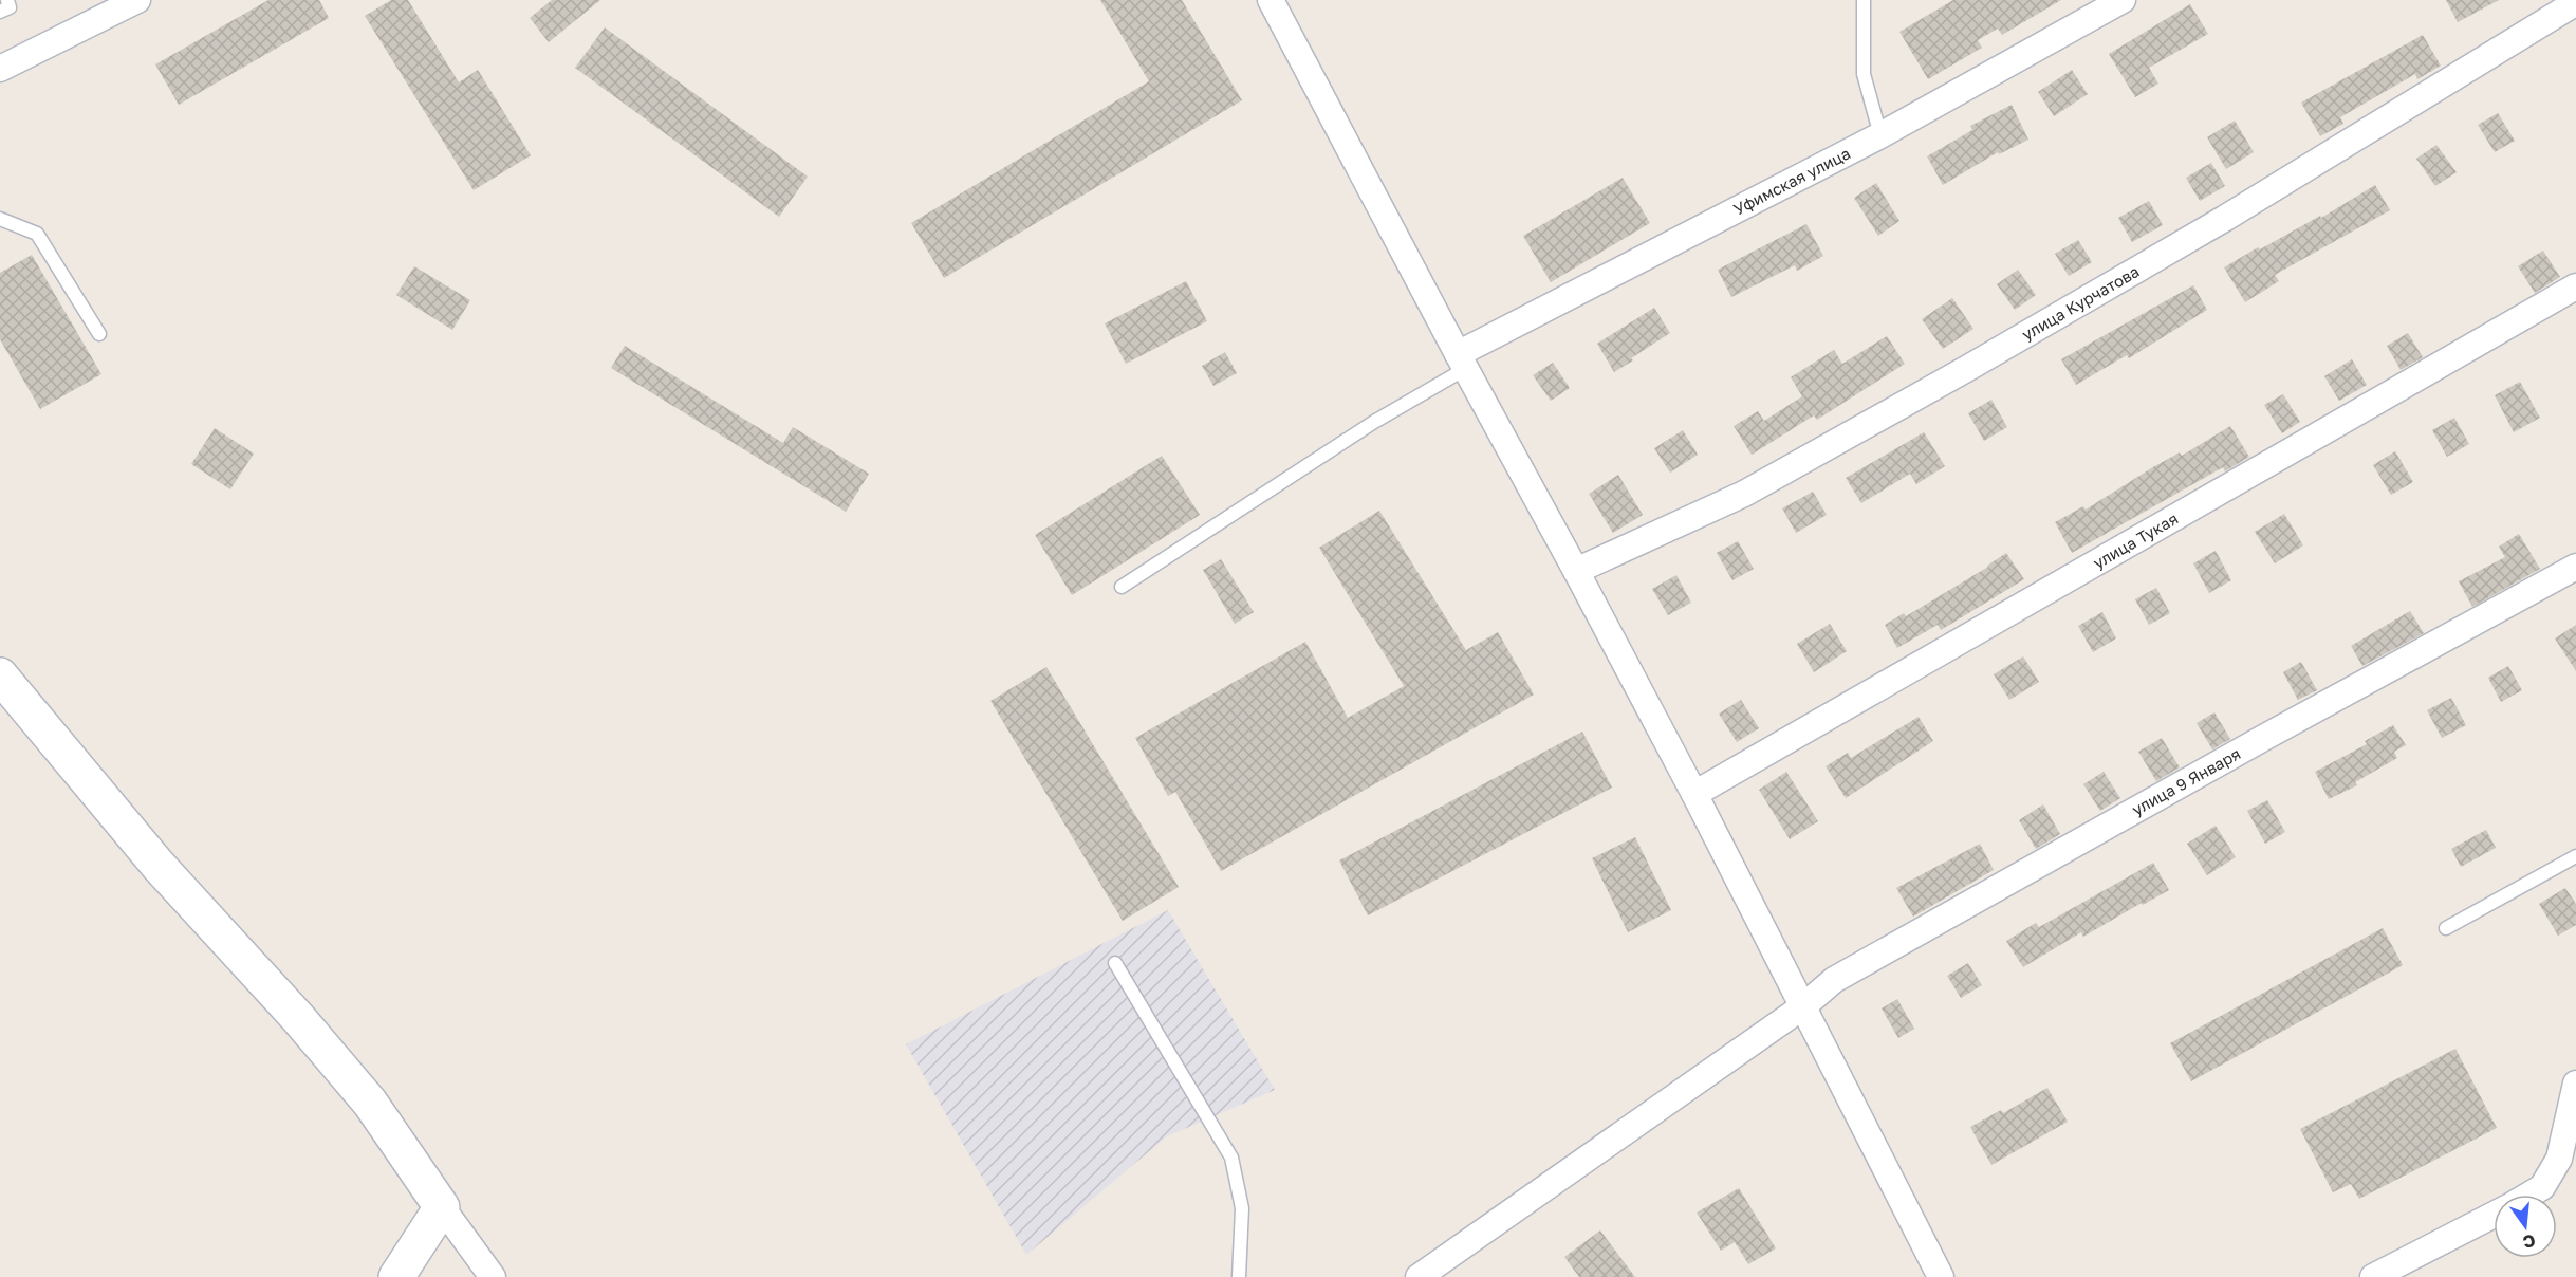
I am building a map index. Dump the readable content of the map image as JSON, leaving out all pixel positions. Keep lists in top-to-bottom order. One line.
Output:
{"streets":{"street":["Уфимская улица","улица Курчатова","улица Тукая","улица 9 Января"]},"north":"bottom"}
